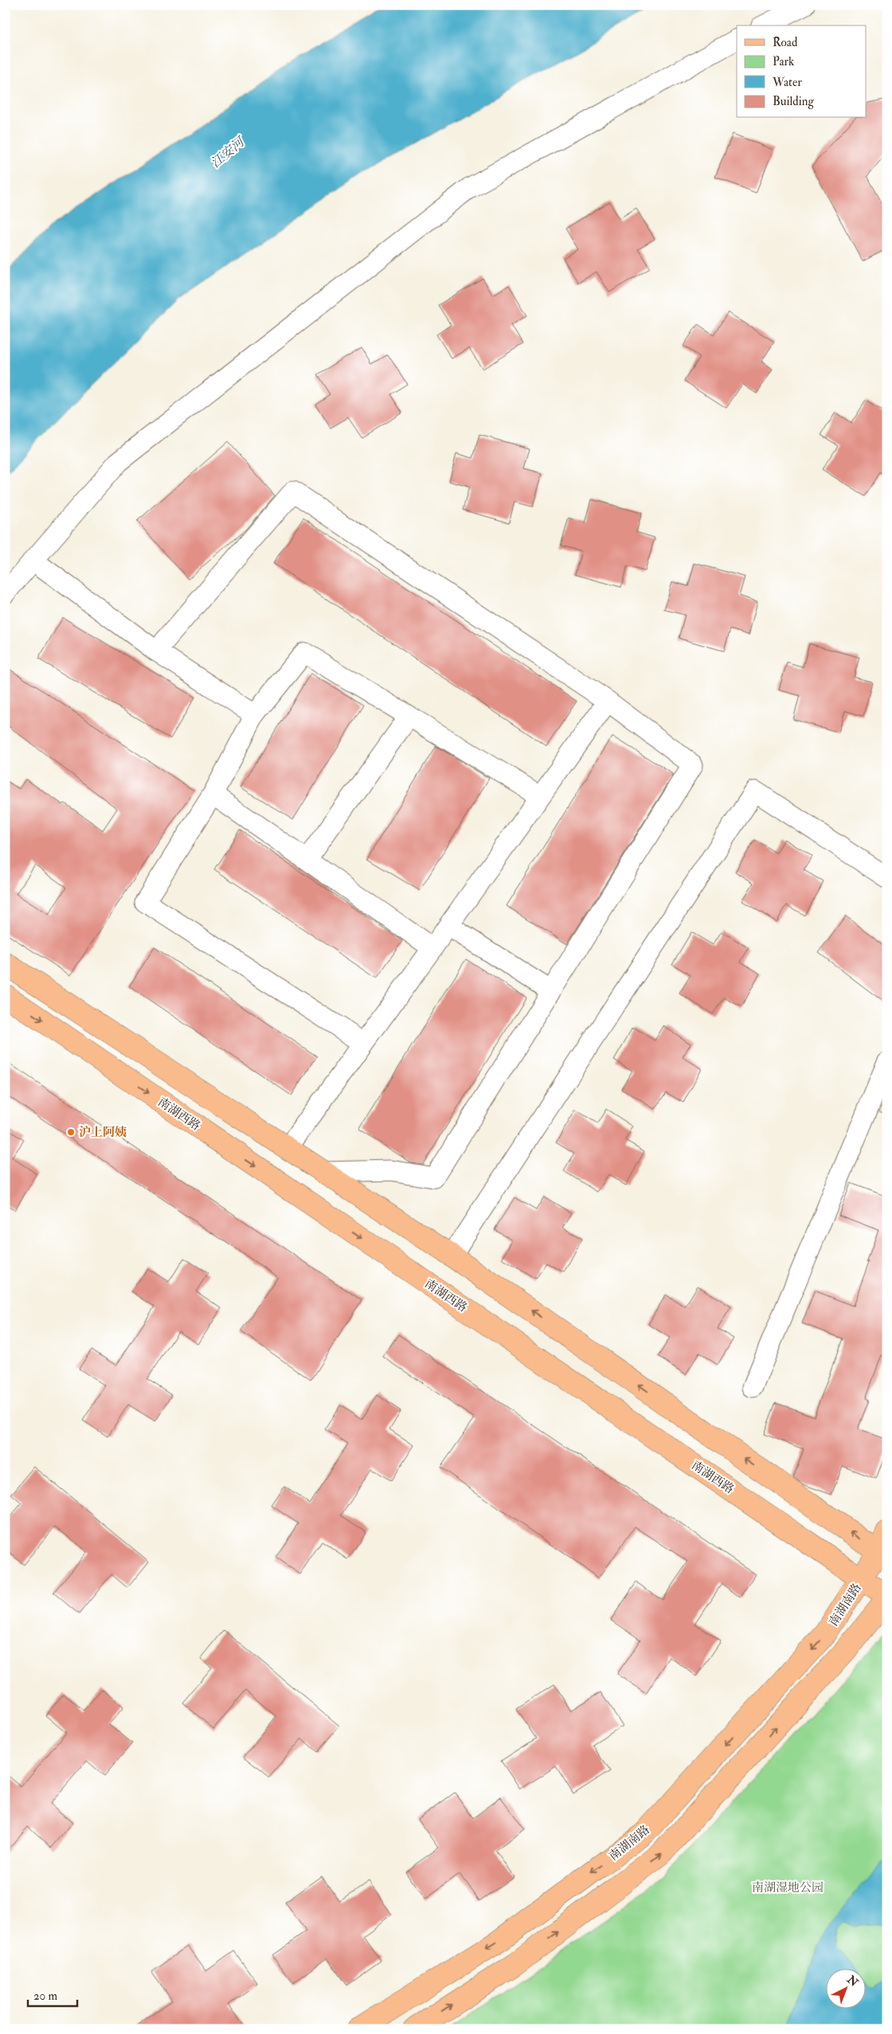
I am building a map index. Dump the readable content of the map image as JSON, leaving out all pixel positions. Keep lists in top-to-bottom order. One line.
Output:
{"streets":{"main road":["南湖西路","南湖南路"]},"crossings":[["南湖西路","南湖南路"]],"water":["江安河"],"parks":["南湖湿地公园"],"places":["沪上阿姨"],"legend":["Road","Park","Water","Building"],"scale_bar":"20 m","north":"top right"}
